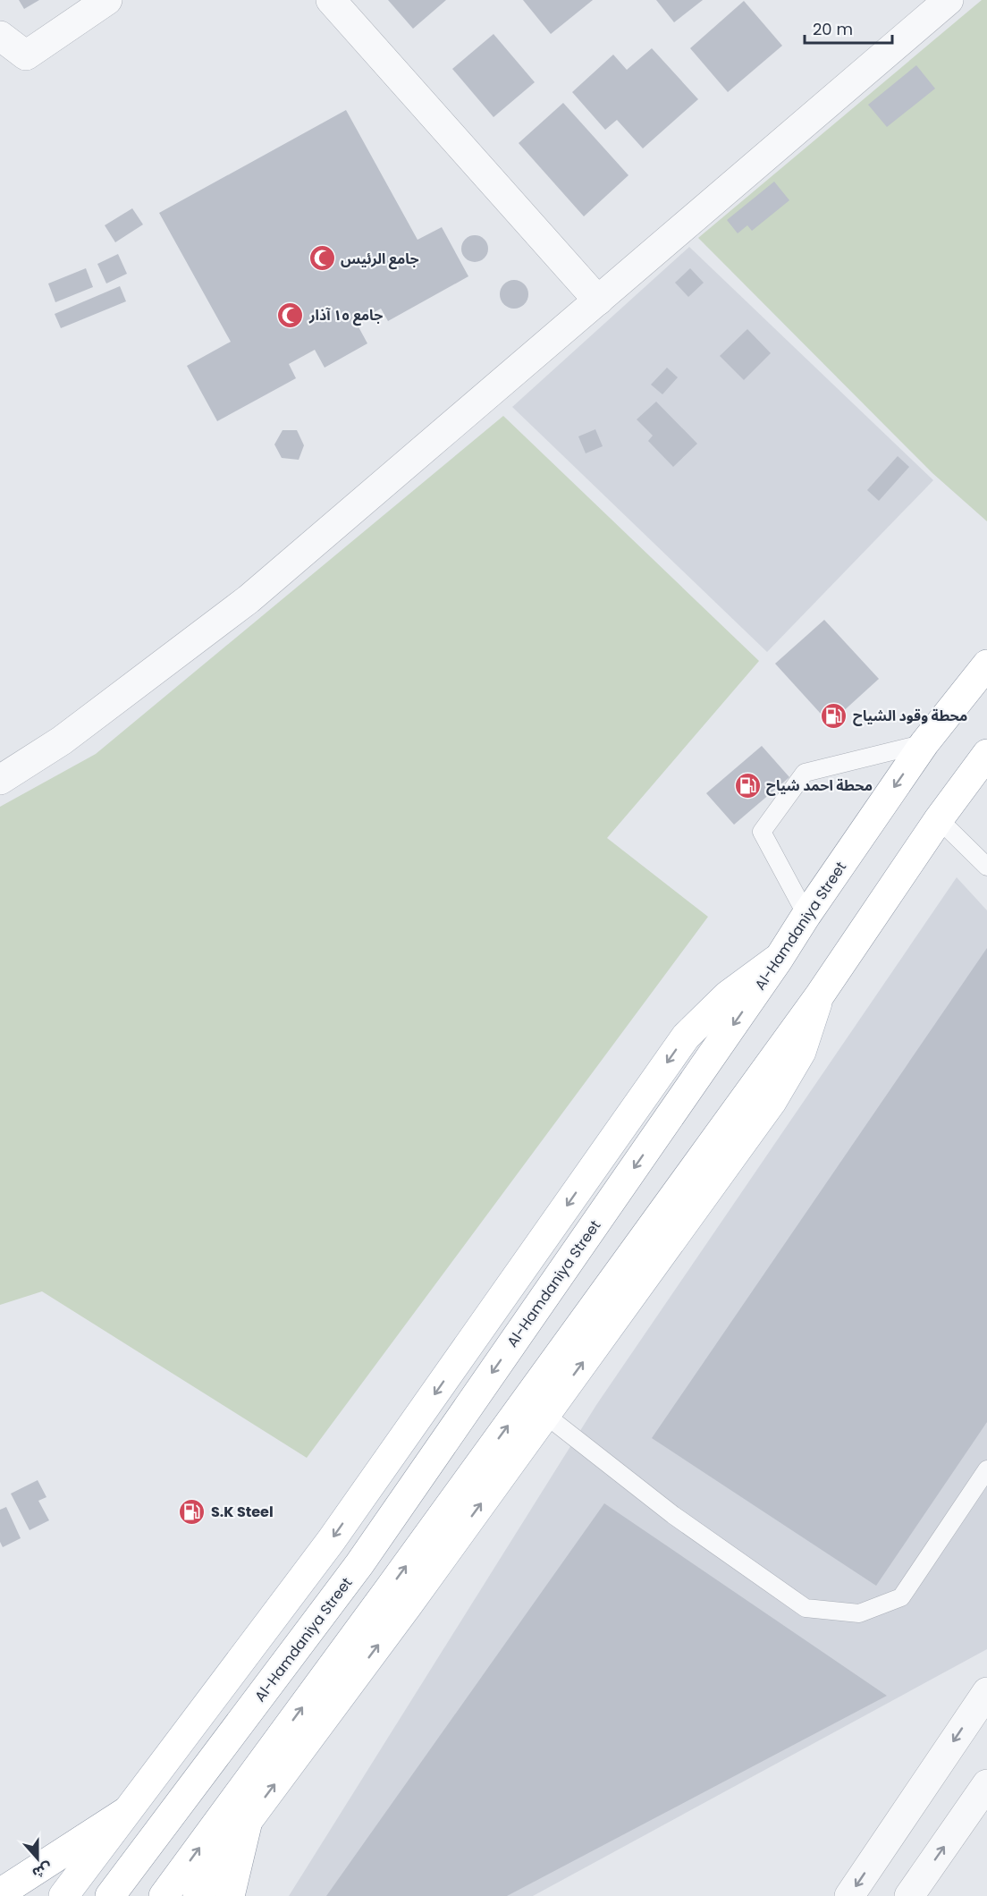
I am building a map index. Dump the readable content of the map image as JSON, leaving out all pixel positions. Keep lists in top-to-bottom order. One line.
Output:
{"streets":{"main road":["Al-Hamdaniya Street"]},"places":{"mosque":["جامع الرئيس","جامع ١٥ آذار"],"fuel station":["محطة وقود الشياح","محطة احمد شياح","S.K Steel"]},"scale_bar":"20 m","north":"bottom"}
